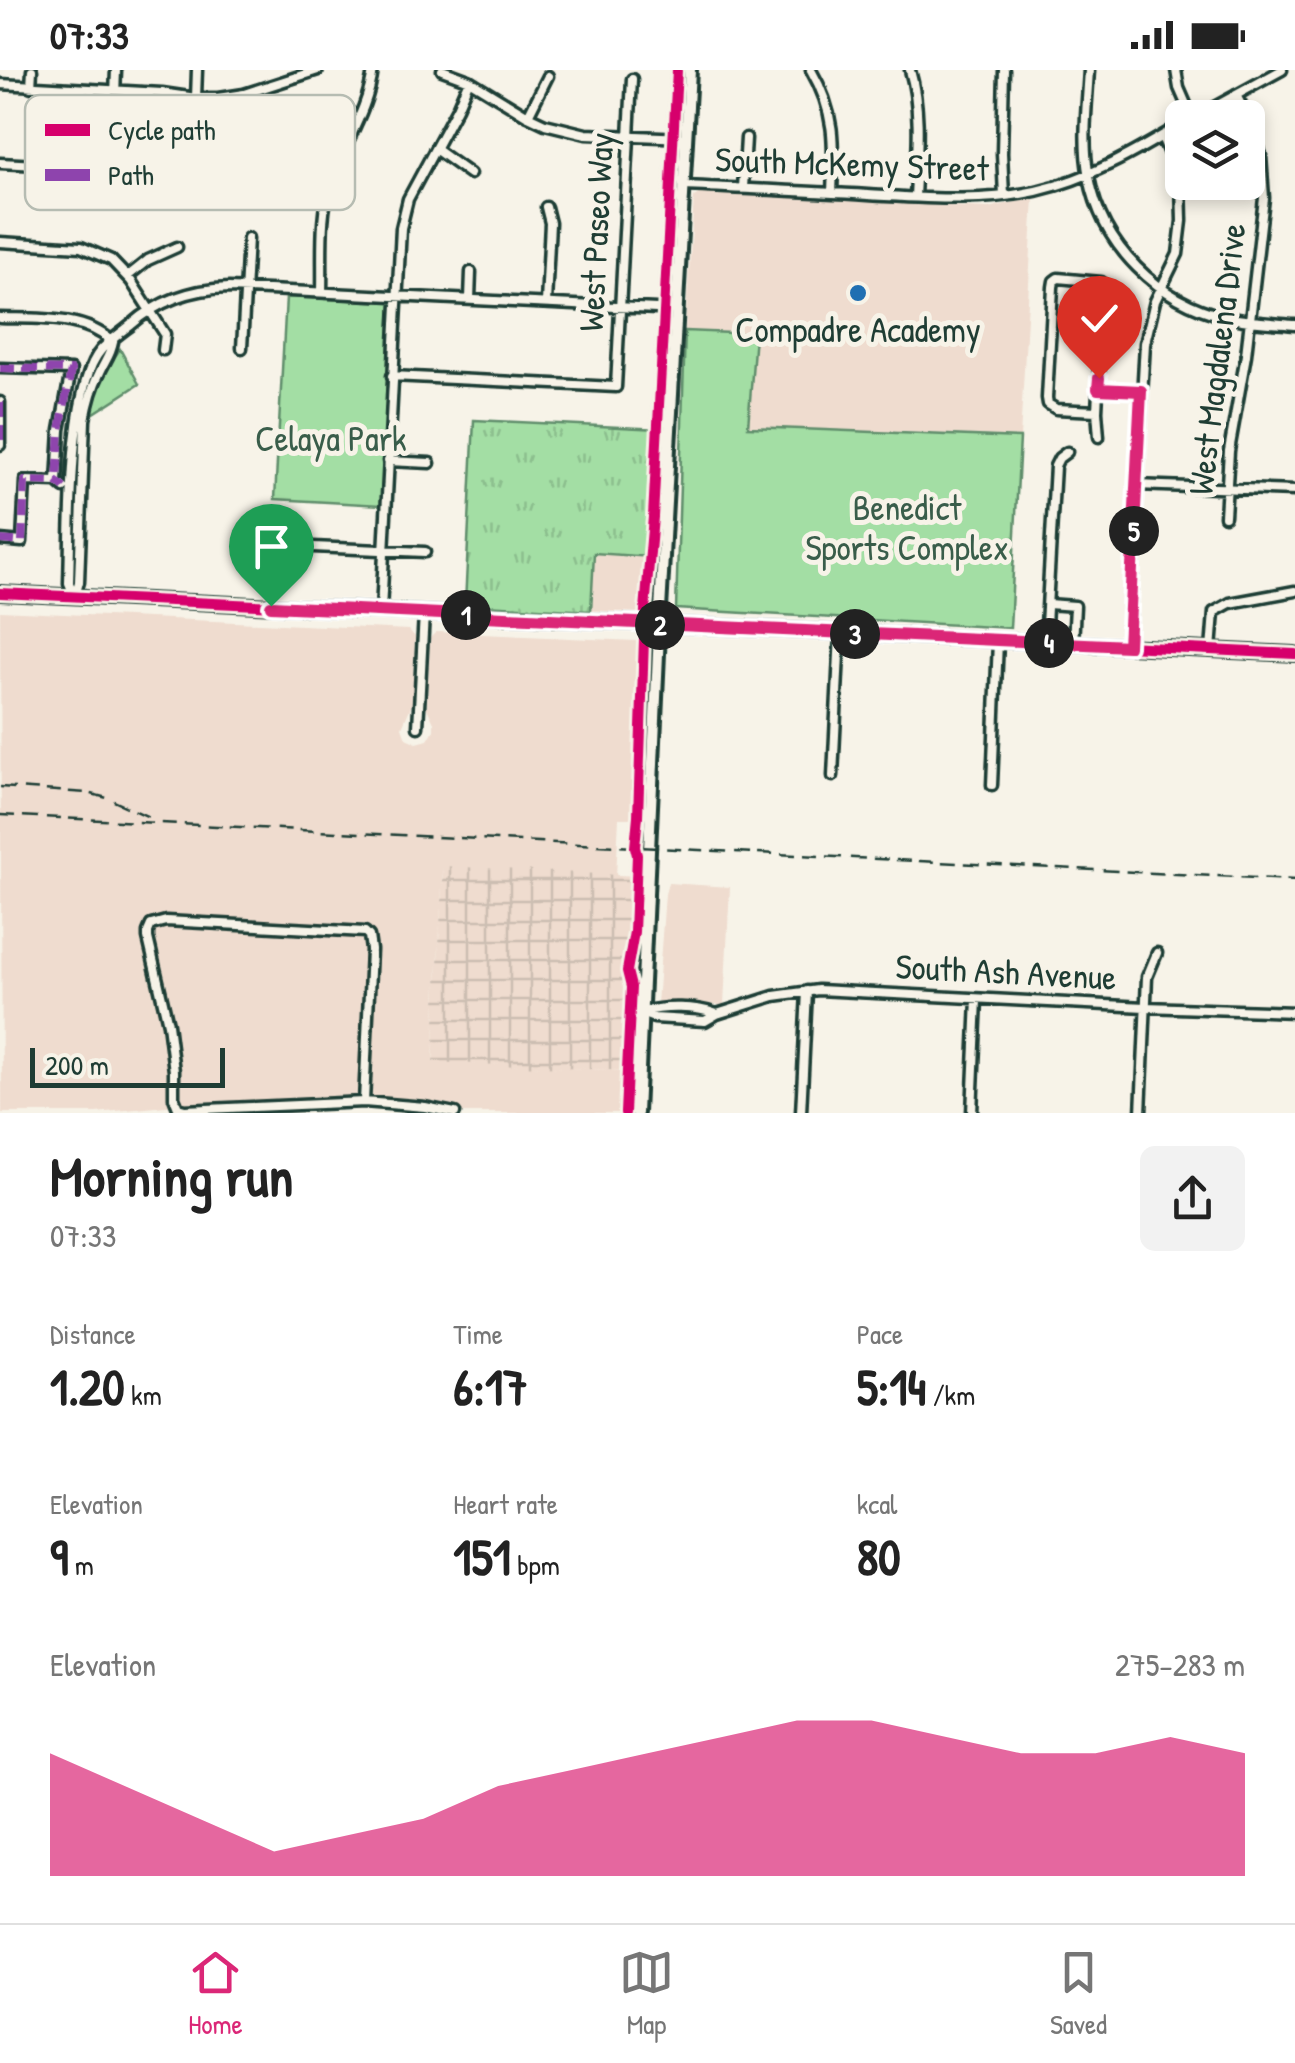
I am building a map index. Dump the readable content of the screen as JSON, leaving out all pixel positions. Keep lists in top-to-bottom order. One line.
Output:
{"streets":{"street":["South McKemy Street","West Paseo Way","West Magdalena Drive","South Ash Avenue"]},"parks":["Celaya Park","Benedict Sports Complex"],"places":["Compadre Academy"],"legend":["Cycle path","Path"],"scale_bar":"200 m","page":{"status":"07:33","pins":["5","1","2","3","4"],"scale":"200 m","heading":["Morning run","07:33"],"stats":[["Distance","1.20 km"],["Time","6:17"],["Pace","5:14 /km"],["Elevation","9 m"],["Heart rate","151 bpm"],["kcal","80"]],"chart":["Elevation","275–283 m"],"tabs":["Home","Map","Saved"]}}
